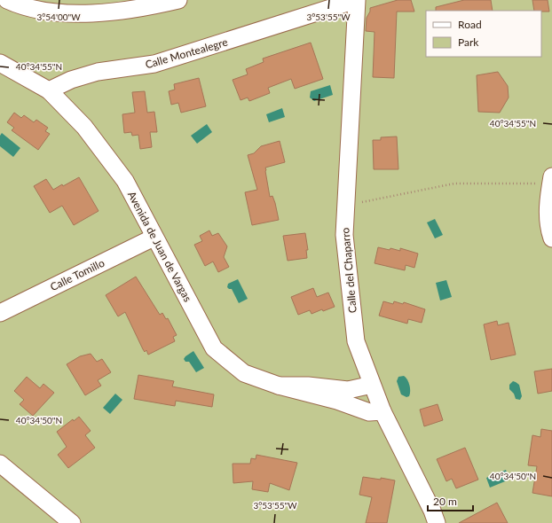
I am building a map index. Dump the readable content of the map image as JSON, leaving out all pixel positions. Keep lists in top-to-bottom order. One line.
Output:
{"streets":{"street":["Calle Montealegre","Avenida de Juan de Vargas","Calle del Chaparro","Calle Tomillo"]},"crossings":[["Calle Montealegre","Avenida de Juan de Vargas"],["Calle Montealegre","Calle del Chaparro"],["Avenida de Juan de Vargas","Calle del Chaparro"],["Avenida de Juan de Vargas","Calle Tomillo"]],"legend":["Road","Park"],"scale_bar":"20 m","coordinates":["3°54'00\"W","3°53'55\"W","40°34'55\"N","40°34'50\"N"]}
